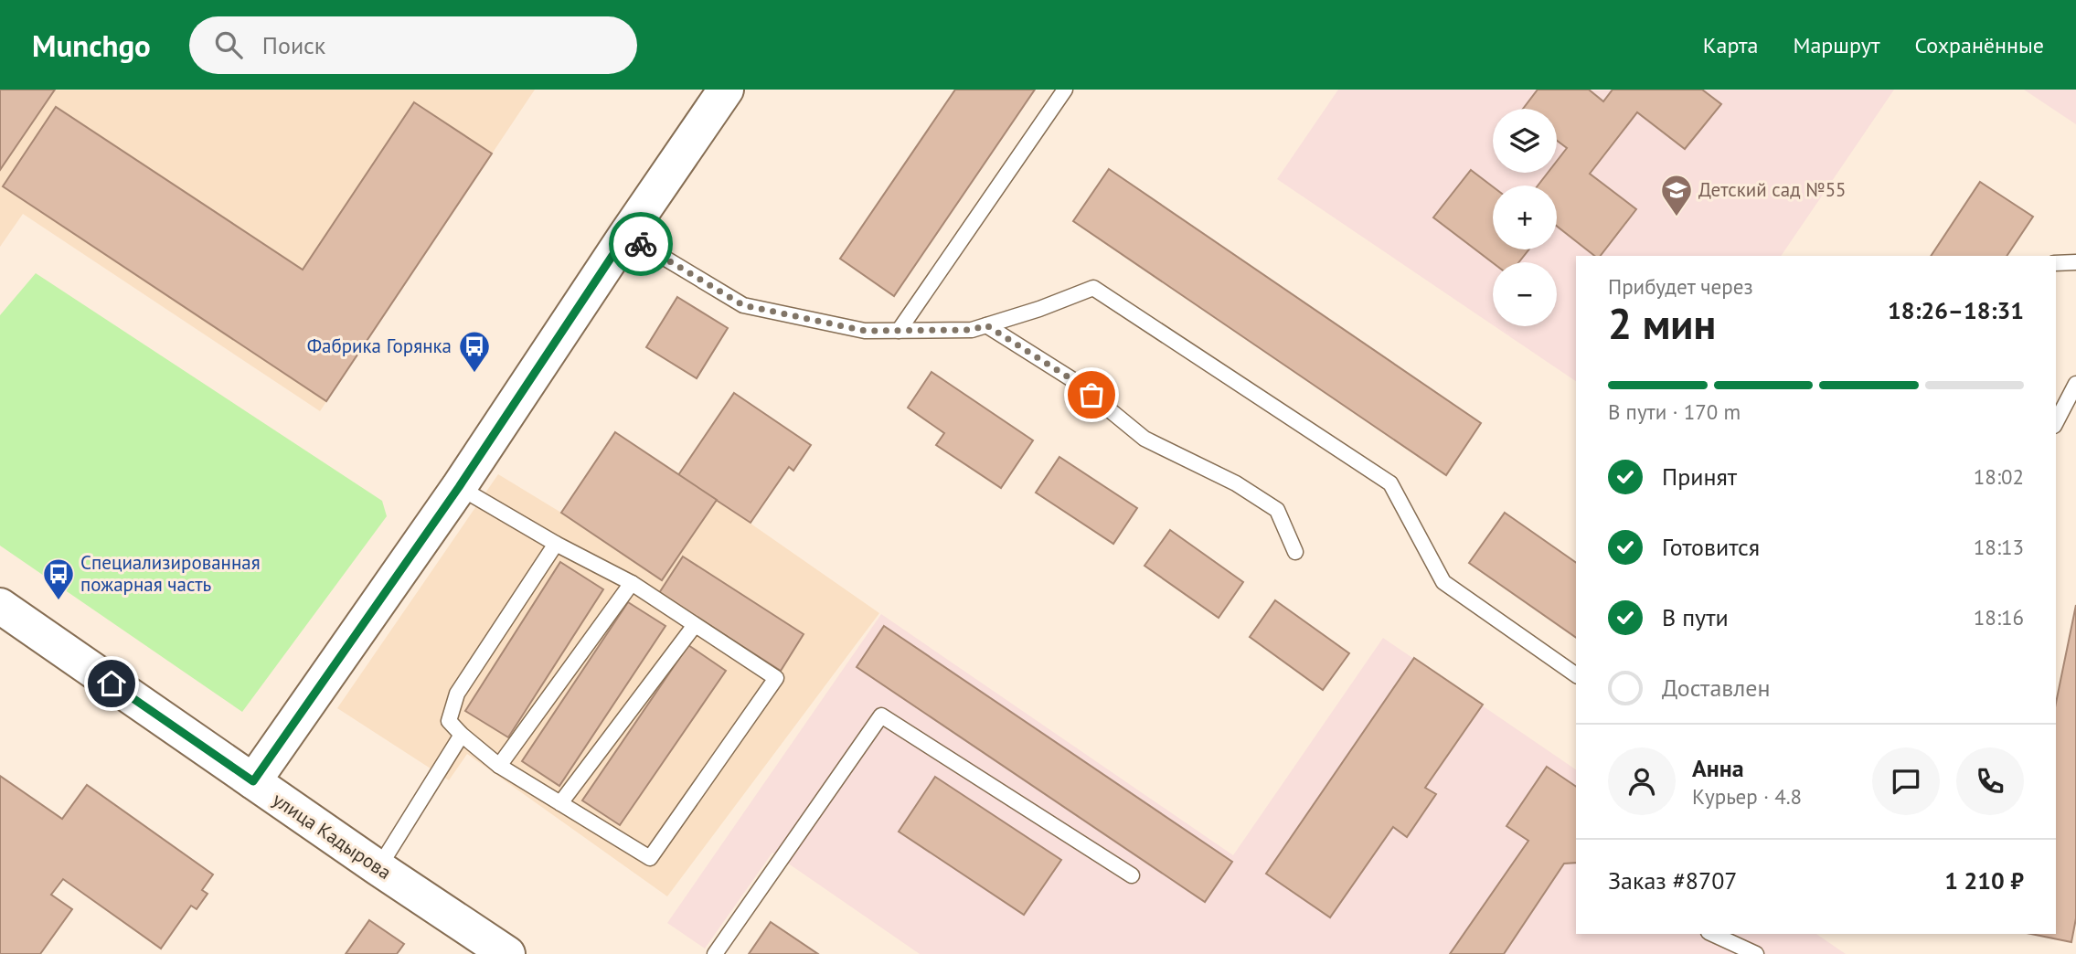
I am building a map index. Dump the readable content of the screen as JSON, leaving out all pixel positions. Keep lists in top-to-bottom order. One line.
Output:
{"streets":{"street":["улица Кадырова"]},"places":{"school or university":["Детский сад №55"],"bus stop":["Фабрика Горянка","Специализированная пожарная часть"]},"page":{"header":"Munchgo","search":"Поиск","nav":["Карта","Маршрут","Сохранённые"],"map_buttons":["+","−"],"heading":["2 мин","Прибудет через","18:26–18:31"],"panel":["Анна","Курьер · 4.8","Заказ #8707","1 210 ₽"],"bar":"В пути · 170 m","list":[["Принят","18:02"],["Готовится","18:13"],["В пути","18:16"],"Доставлен"]}}
